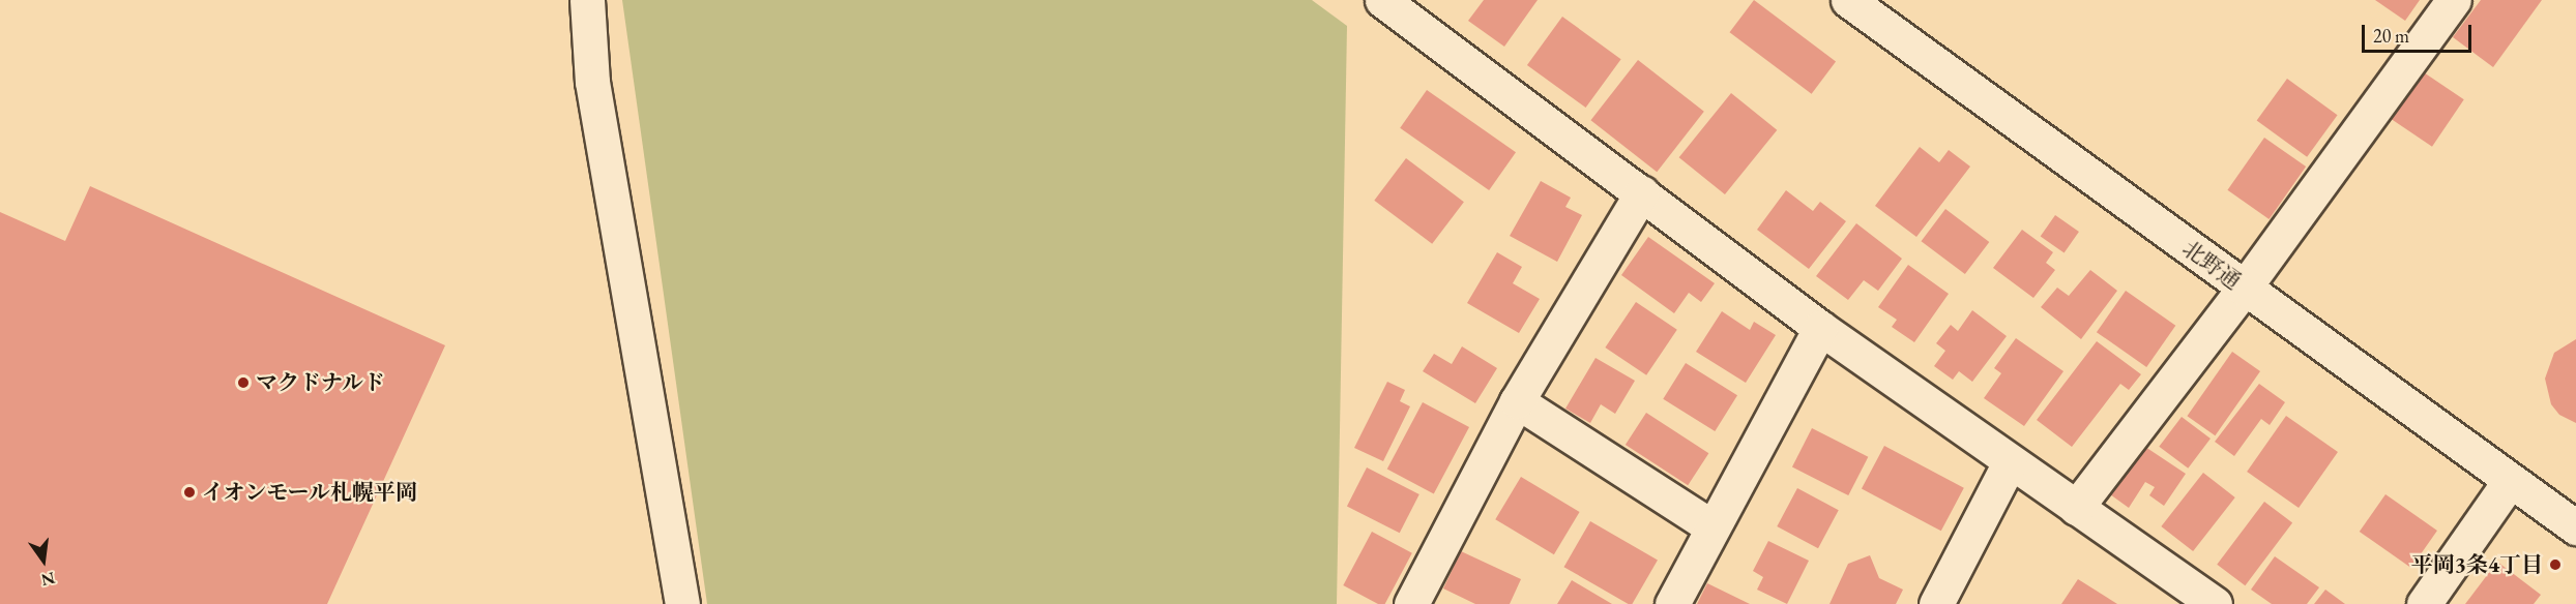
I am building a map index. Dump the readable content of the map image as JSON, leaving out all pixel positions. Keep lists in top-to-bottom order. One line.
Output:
{"streets":{"street":["北野通"]},"places":["マクドナルド","イオンモール札幌平岡","平岡3条4丁目"],"scale_bar":"20 m","north":"bottom"}
